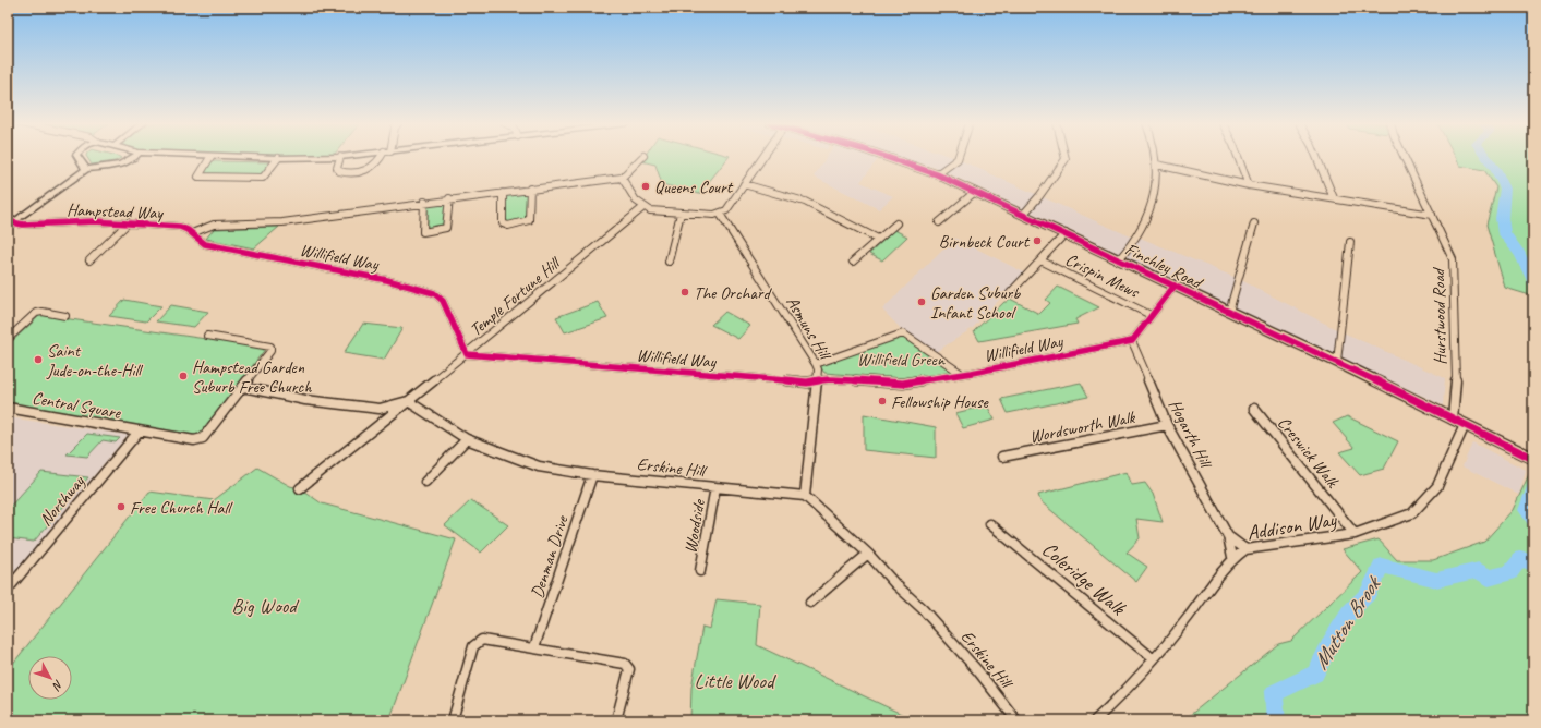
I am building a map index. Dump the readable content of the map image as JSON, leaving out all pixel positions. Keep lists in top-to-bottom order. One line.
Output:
{"streets":{"main road":["Finchley Road"],"street":["Hampstead Way","Willifield Way","Crispin Mews","Temple Fortune Hill","Hurstwood Road","Asmuns Hill","Central Square","Wordsworth Walk","Hogarth Hill","Creswick Walk","Erskine Hill","Northway","Addison Way","Woodside","Denman Drive","Coleridge Walk"]},"crossings":[["Hampstead Way","Willifield Way"],["Willifield Way","Temple Fortune Hill"],["Willifield Way","Asmuns Hill"],["Willifield Way","Hogarth Hill"],["Finchley Road","Hurstwood Road"],["Finchley Road","Addison Way"],["Temple Fortune Hill","Erskine Hill"],["Asmuns Hill","Erskine Hill"],["Central Square","Northway"],["Wordsworth Walk","Hogarth Hill"],["Hogarth Hill","Addison Way"],["Creswick Walk","Addison Way"],["Erskine Hill","Woodside"],["Erskine Hill","Denman Drive"],["Addison Way","Coleridge Walk"]],"water":["Mutton Brook"],"parks":["Willifield Green","Big Wood","Little Wood"],"places":["Queens Court","Birnbeck Court","The Orchard","Garden Suburb Infant School","Saint Jude-on-the-Hill","Hampstead Garden Suburb Free Church","Fellowship House","Free Church Hall"],"north":"bottom right"}
